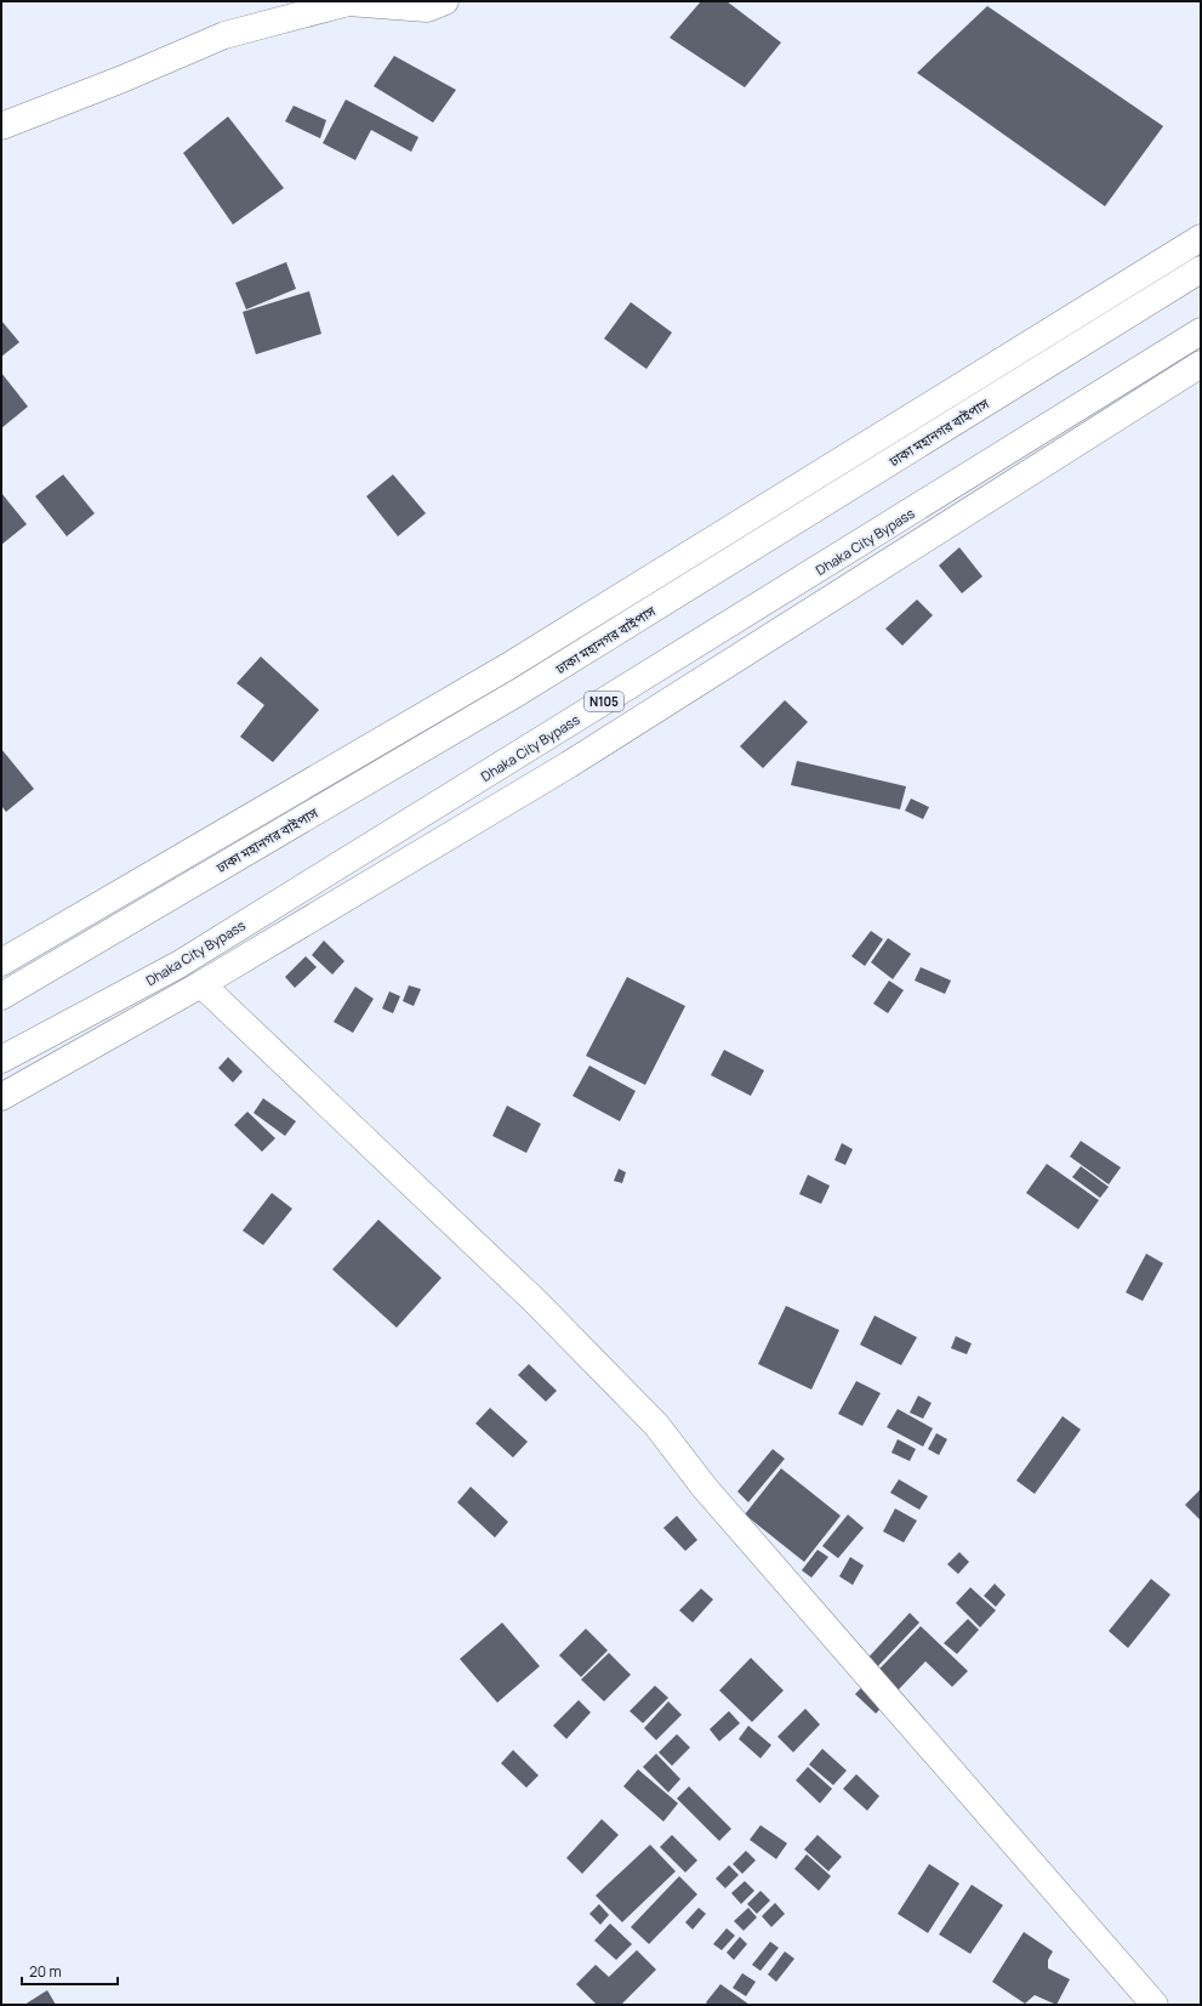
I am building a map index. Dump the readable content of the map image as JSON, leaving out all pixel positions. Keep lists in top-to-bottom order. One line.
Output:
{"streets":{"main road":["ঢাকা মহানগর বাইপাস","Dhaka City Bypass","N105"]},"scale_bar":"20 m"}
